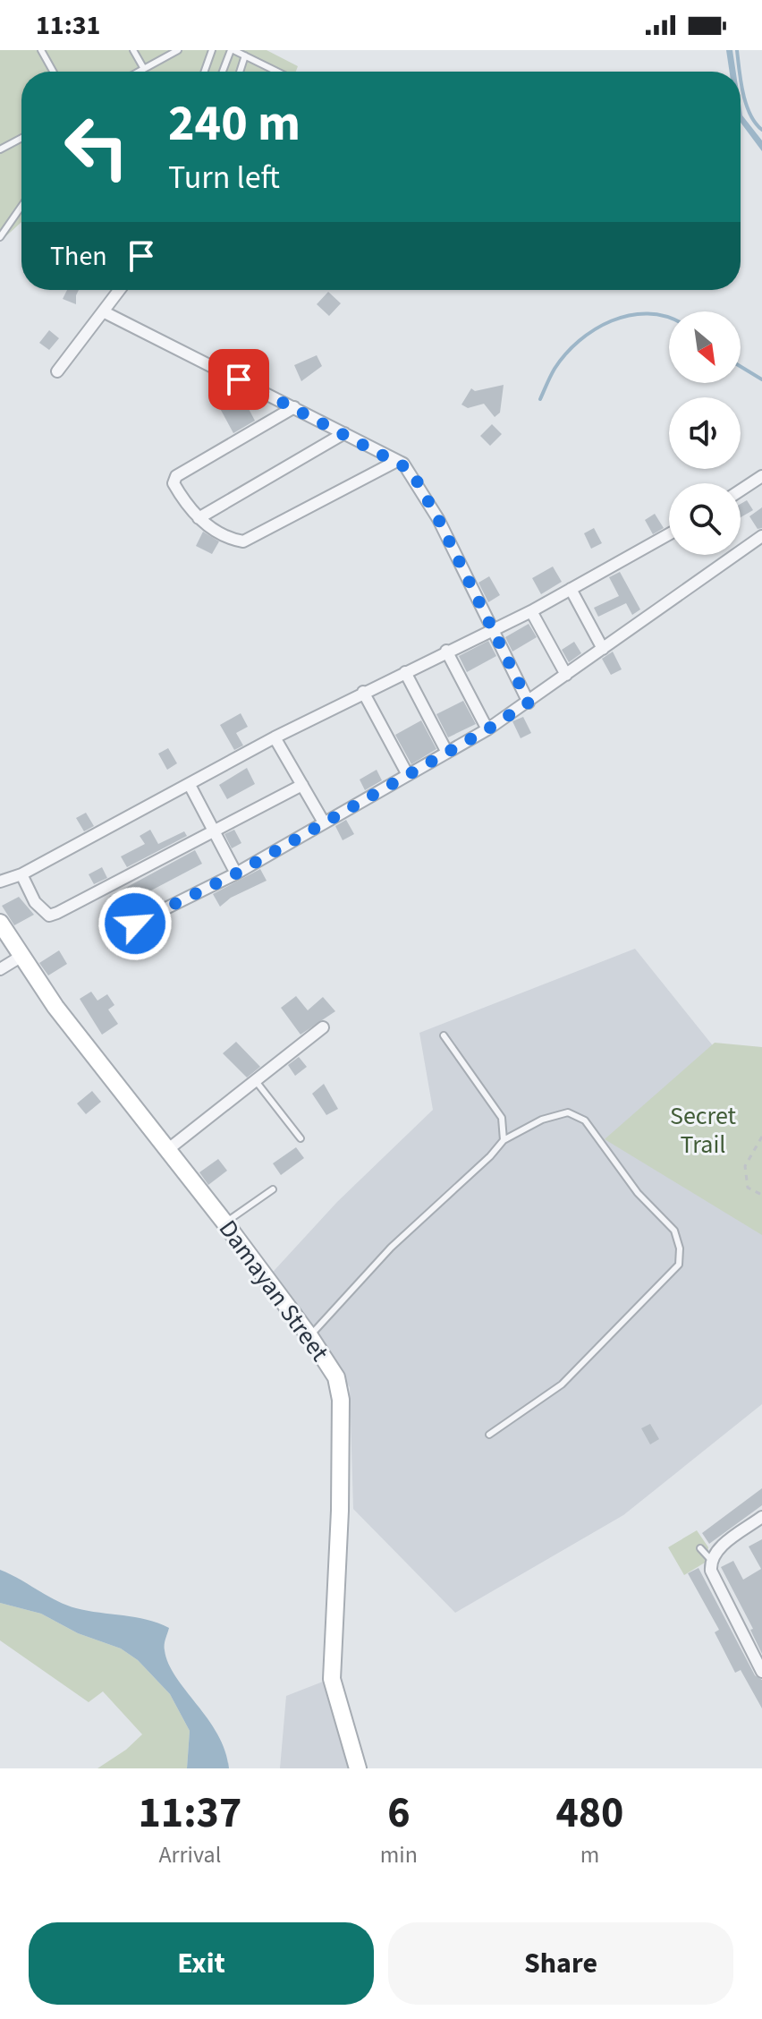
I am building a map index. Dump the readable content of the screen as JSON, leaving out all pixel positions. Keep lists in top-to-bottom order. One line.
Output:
{"streets":{"street":["Damayan Street"]},"parks":["Secret Trail"],"north":"bottom right","page":{"status":"11:31","turn":["240 m","Turn left"],"then":"Then","eta":["11:37","Arrival","6","min","480","m"],"buttons":["Exit","Share"]}}
